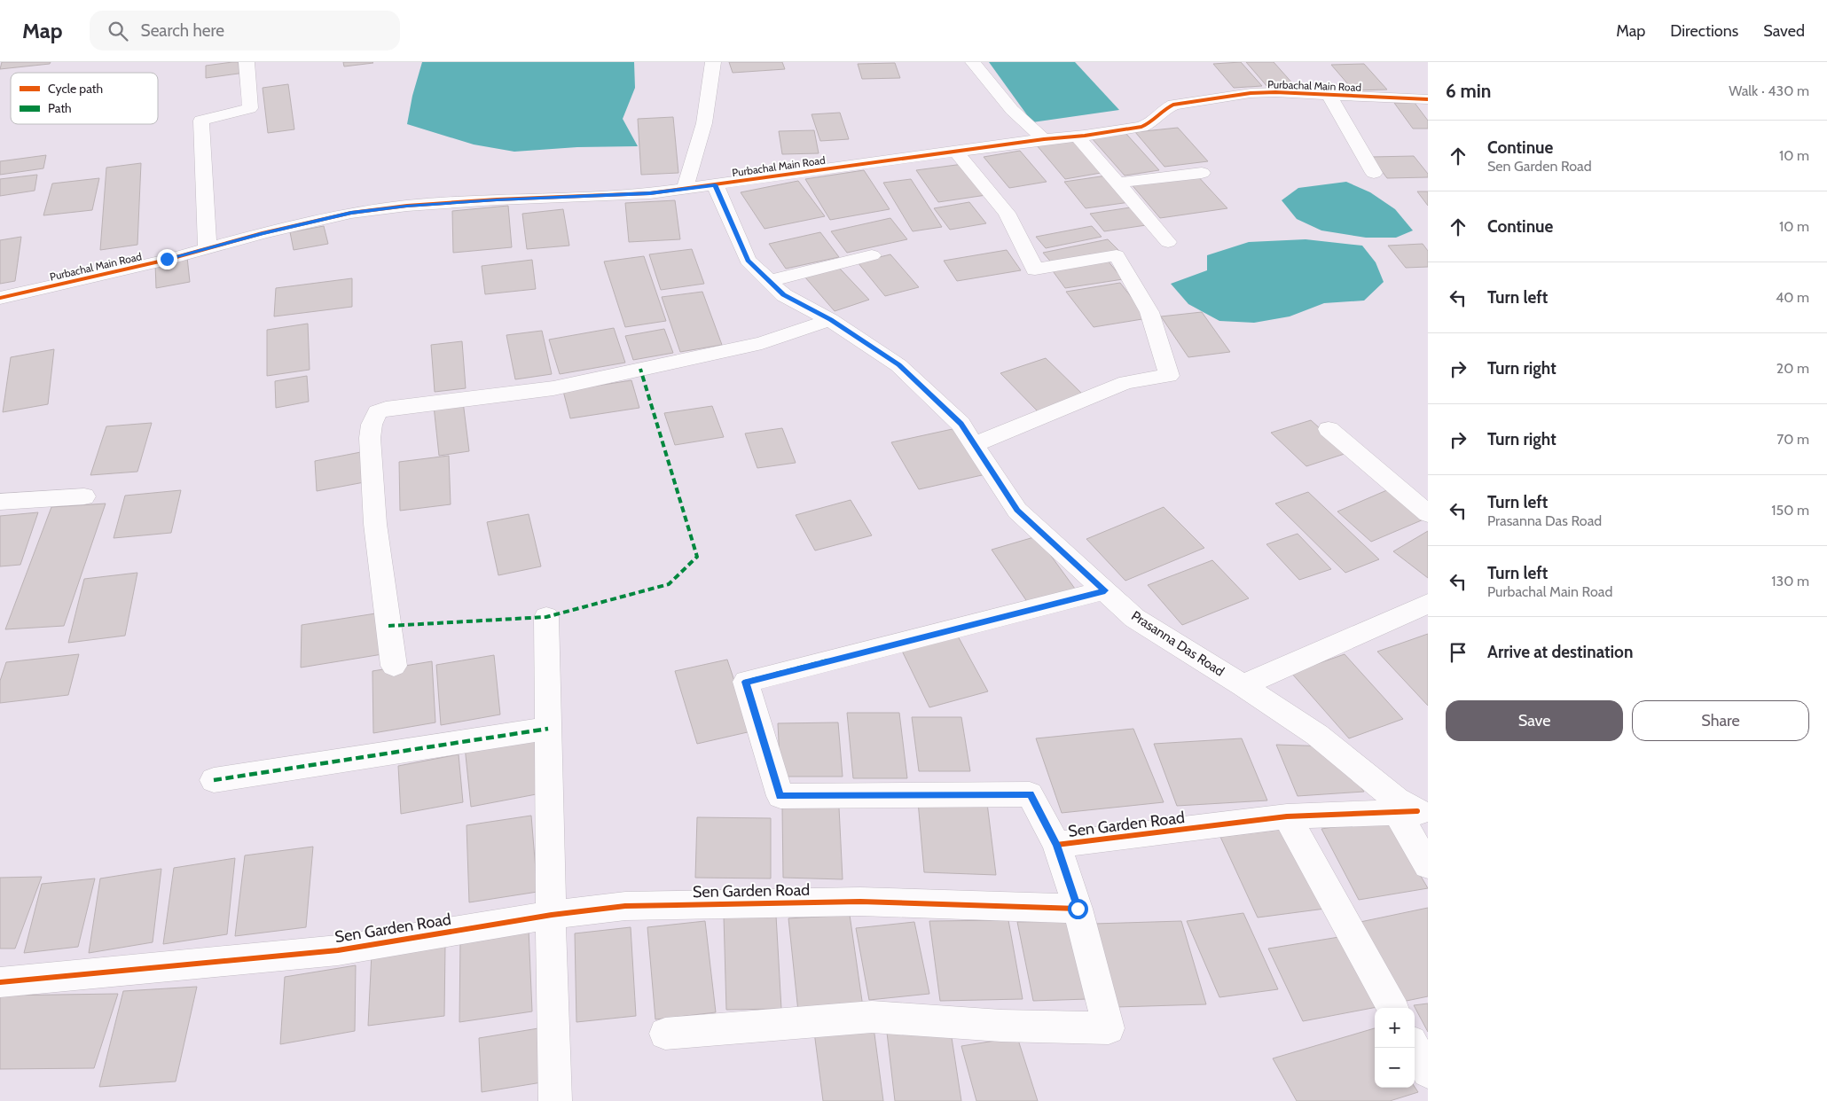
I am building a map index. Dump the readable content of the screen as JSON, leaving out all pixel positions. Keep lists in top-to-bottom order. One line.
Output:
{"streets":{"street":["Purbachal Main Road","Prasanna Das Road","Sen Garden Road"]},"crossings":[["Purbachal Main Road","Prasanna Das Road"],["Prasanna Das Road","Sen Garden Road"]],"legend":["Cycle path","Path"],"page":{"header":"Map","search":"Search here","nav":["Map","Directions","Saved"],"heading":["6 min","Walk · 430 m"],"list":[["Continue","Sen Garden Road","10 m"],["Continue","10 m"],["Turn left","40 m"],["Turn right","20 m"],["Turn right","70 m"],["Turn left","Prasanna Das Road","150 m"],["Turn left","Purbachal Main Road","130 m"],"Arrive at destination"],"buttons":["Save","Share"],"map_buttons":["+","−"]}}
